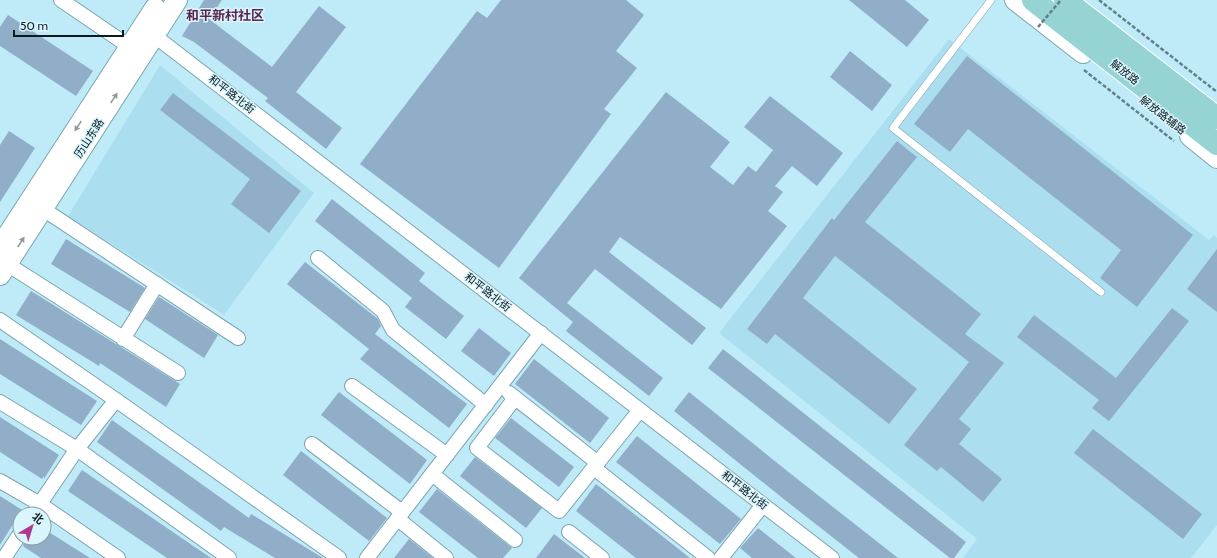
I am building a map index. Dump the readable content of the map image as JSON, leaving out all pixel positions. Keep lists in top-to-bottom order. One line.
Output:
{"streets":{"main road":["解放路"],"street":["和平路北街","解放路辅路","历山东路"]},"crossings":[["和平路北街","历山东路"]],"districts":["和平新村社区"],"scale_bar":"50 m","north":"top right"}
